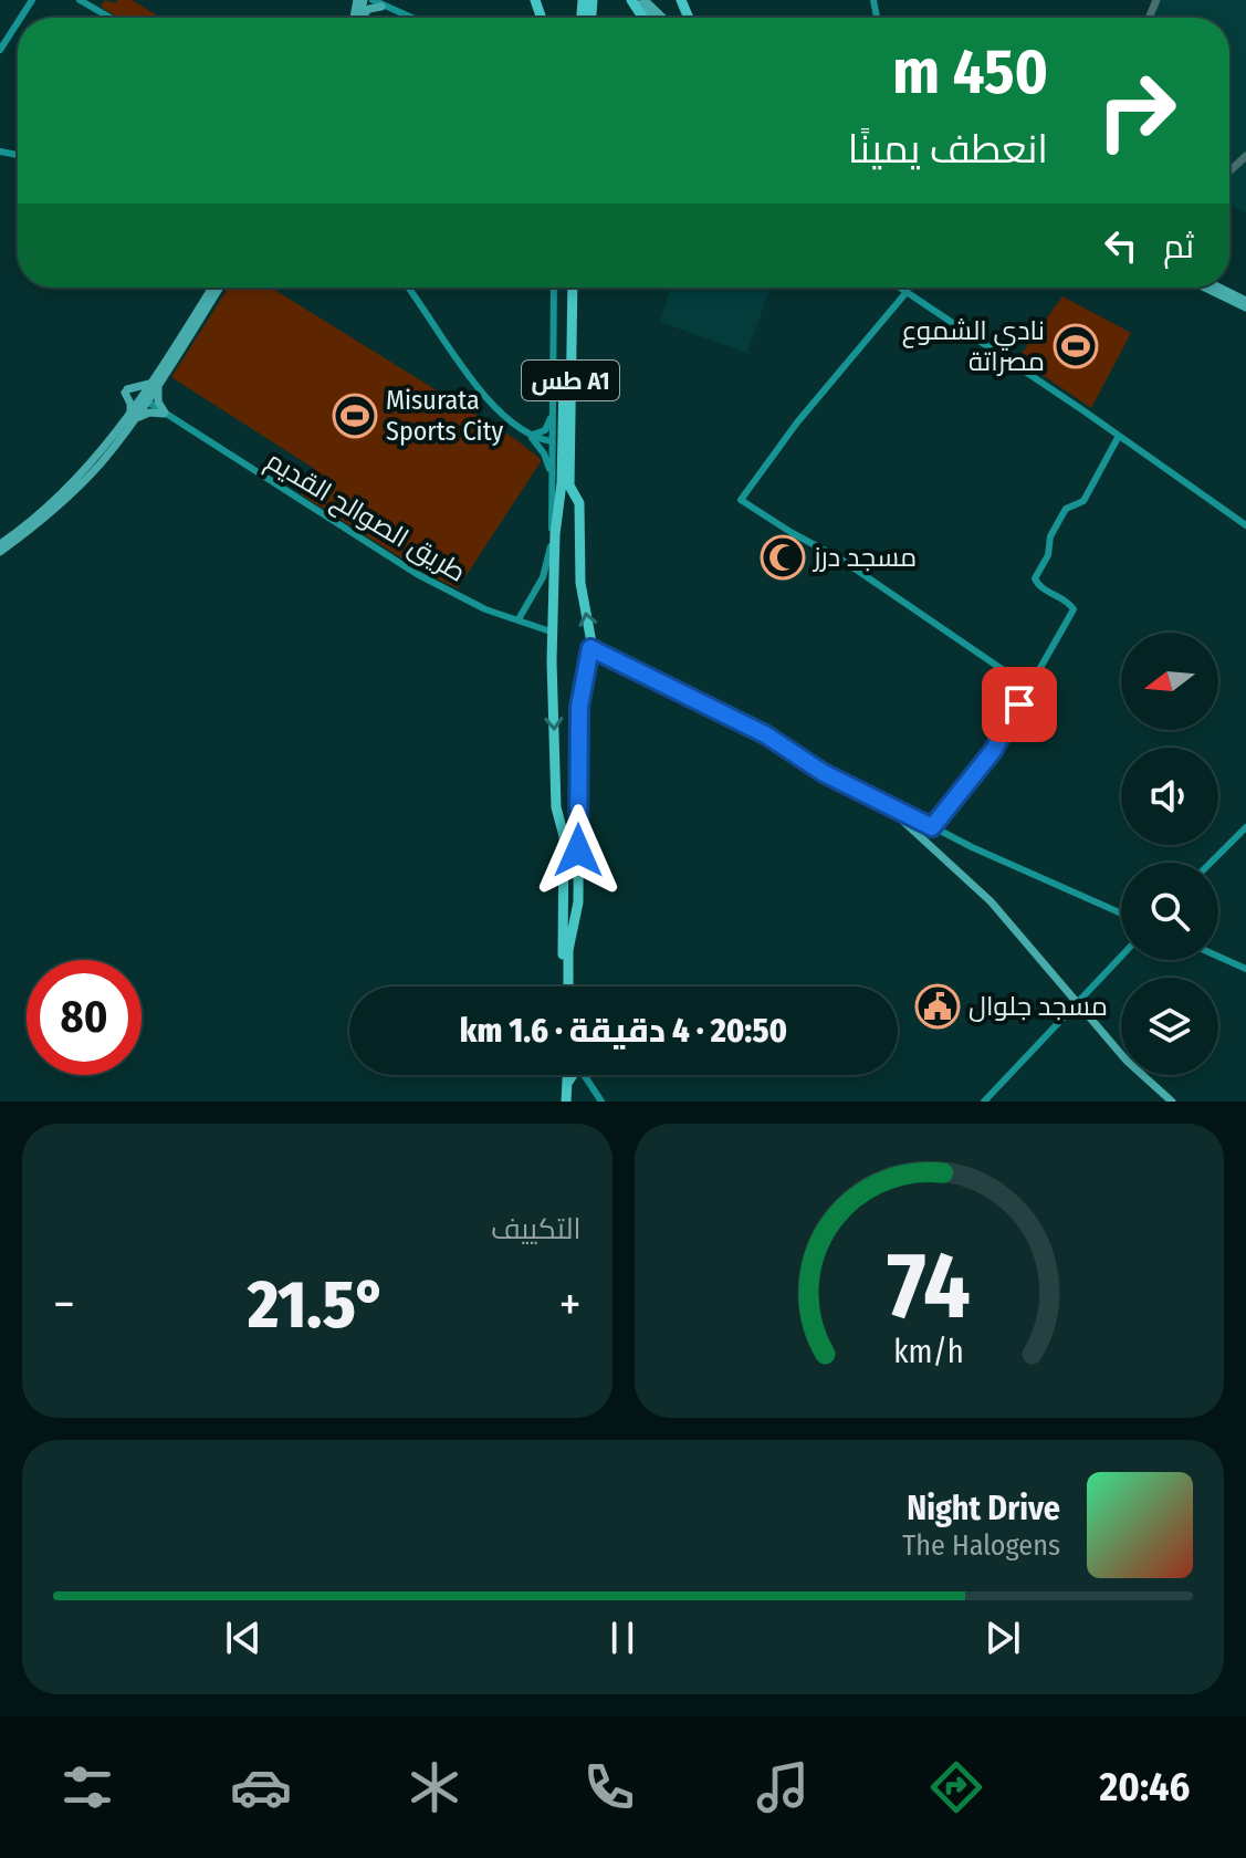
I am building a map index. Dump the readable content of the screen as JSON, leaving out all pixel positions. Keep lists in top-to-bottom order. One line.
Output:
{"streets":{"highway":["طس A1"],"street":["طريق الصوالح القديم"]},"places":{"sports":["نادي الشموع مصراتة","Misurata Sports City"],"mosque":["مسجد درز"],"public building":["مسجد جلوال"]},"north":"left","page":{"turn":["450 m","انعطف يمينًا"],"then":"ثم","limit":"80","trip":"20:50 · 4 دقيقة · 1.6 km","tile":"التكييف","heat":["−","21.5°","+"],"song":["Night Drive","The Halogens"],"tabs":"20:46","gauge":["74","km/h"]}}
